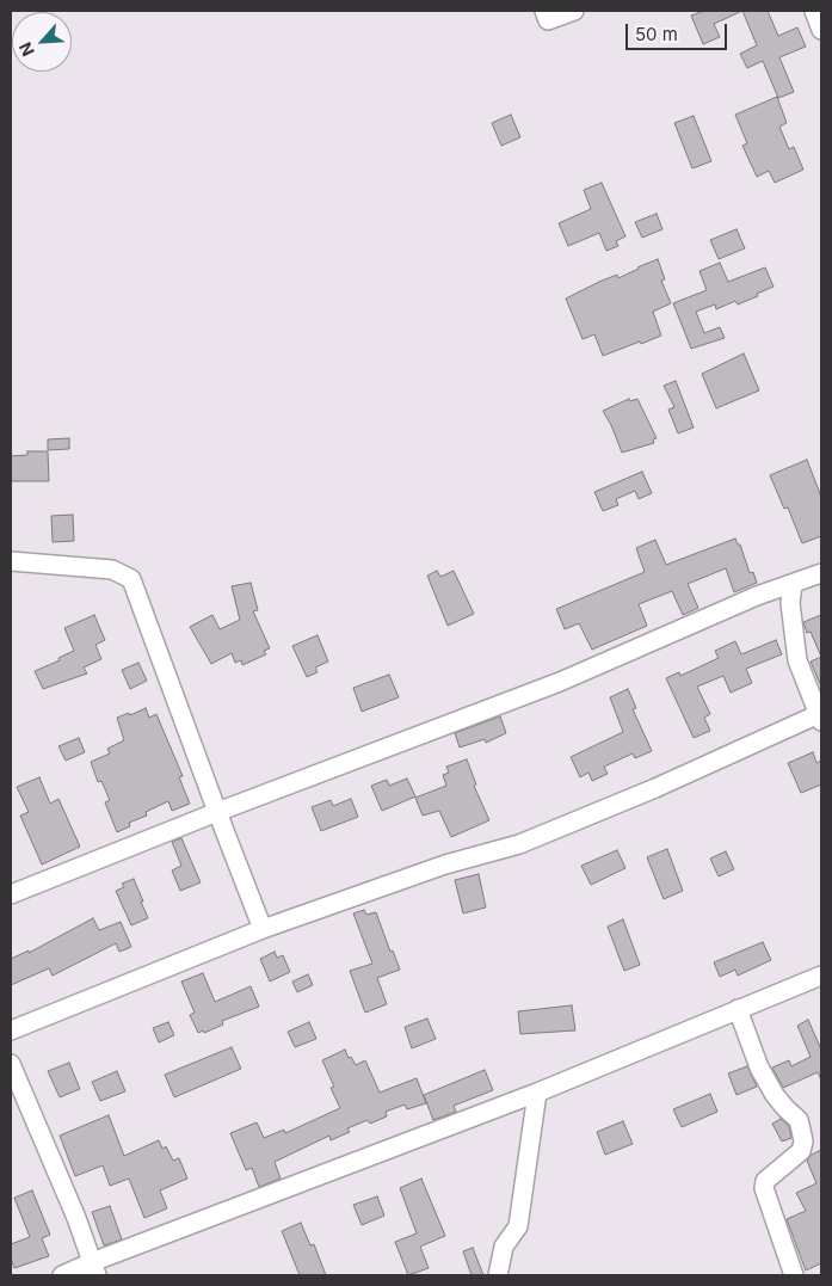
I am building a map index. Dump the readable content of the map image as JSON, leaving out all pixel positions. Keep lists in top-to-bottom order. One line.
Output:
{"scale_bar":"50 m","north":"bottom left"}
